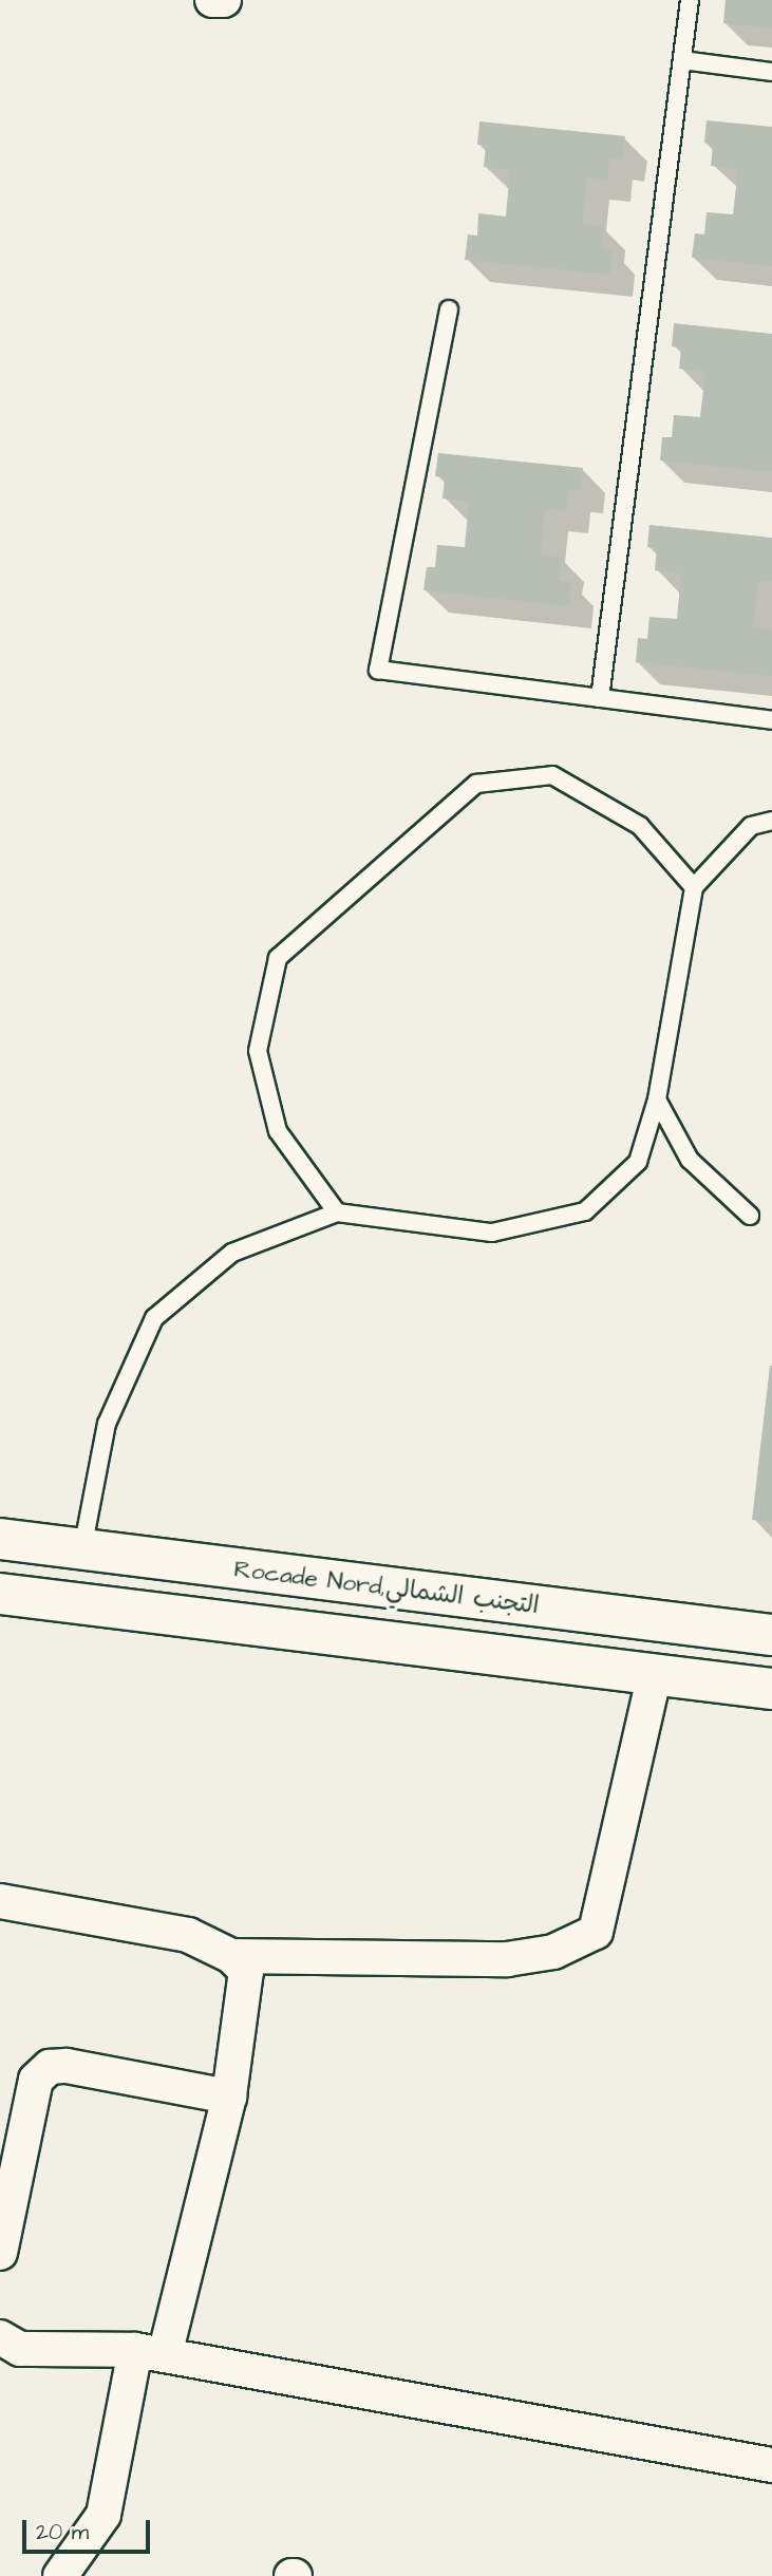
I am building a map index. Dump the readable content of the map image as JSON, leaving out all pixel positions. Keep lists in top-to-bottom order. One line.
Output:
{"streets":{"main road":["Rocade Nord,التجنب الشمالي"]},"scale_bar":"20 m"}
